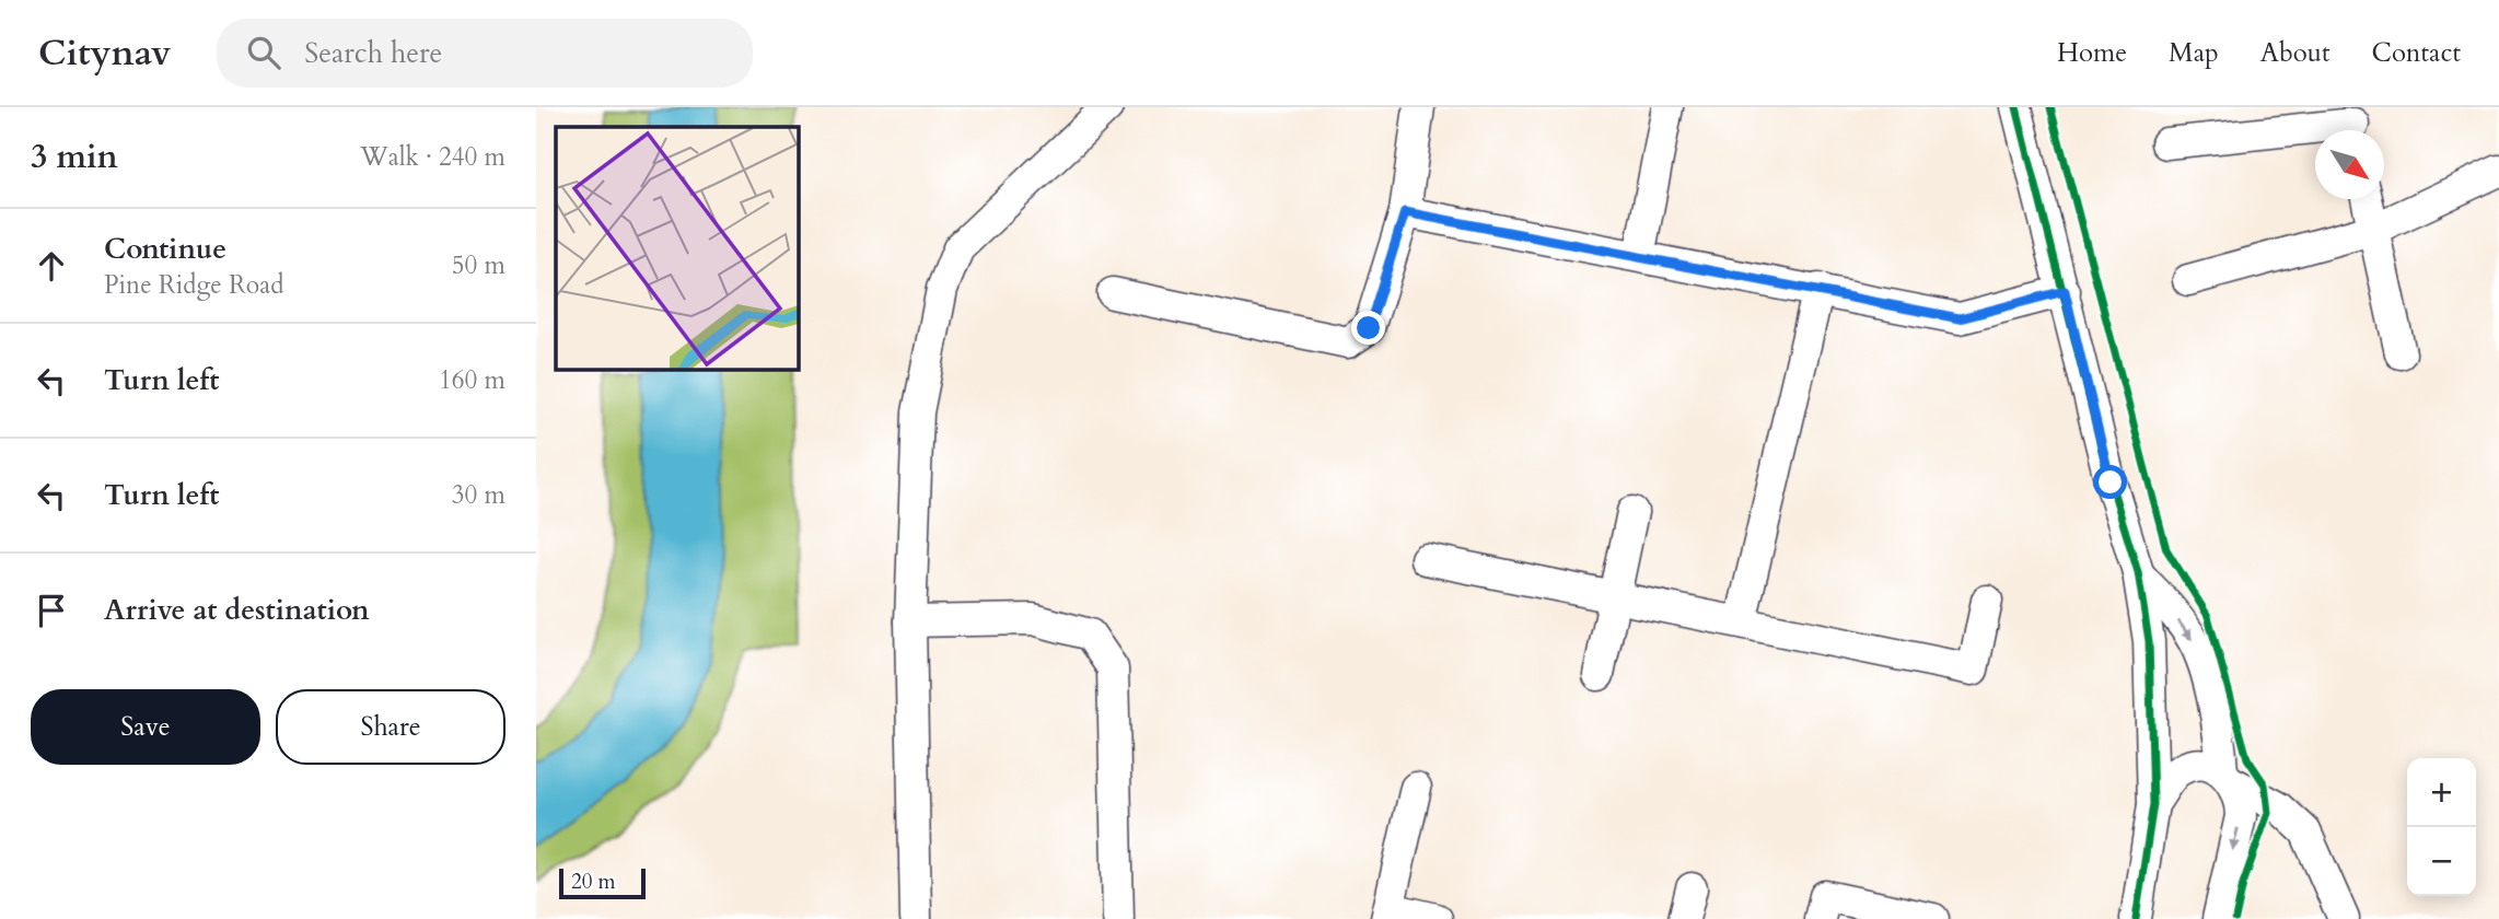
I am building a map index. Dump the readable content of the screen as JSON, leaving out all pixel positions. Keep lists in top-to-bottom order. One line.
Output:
{"scale_bar":"20 m","north":"bottom right","page":{"header":"Citynav","search":"Search here","nav":["Home","Map","About","Contact"],"heading":["3 min","Walk · 240 m"],"list":[["Continue","Pine Ridge Road","50 m"],["Turn left","160 m"],["Turn left","30 m"],"Arrive at destination"],"buttons":["Save","Share"],"map_buttons":["+","−"],"scale":"20 m"}}
